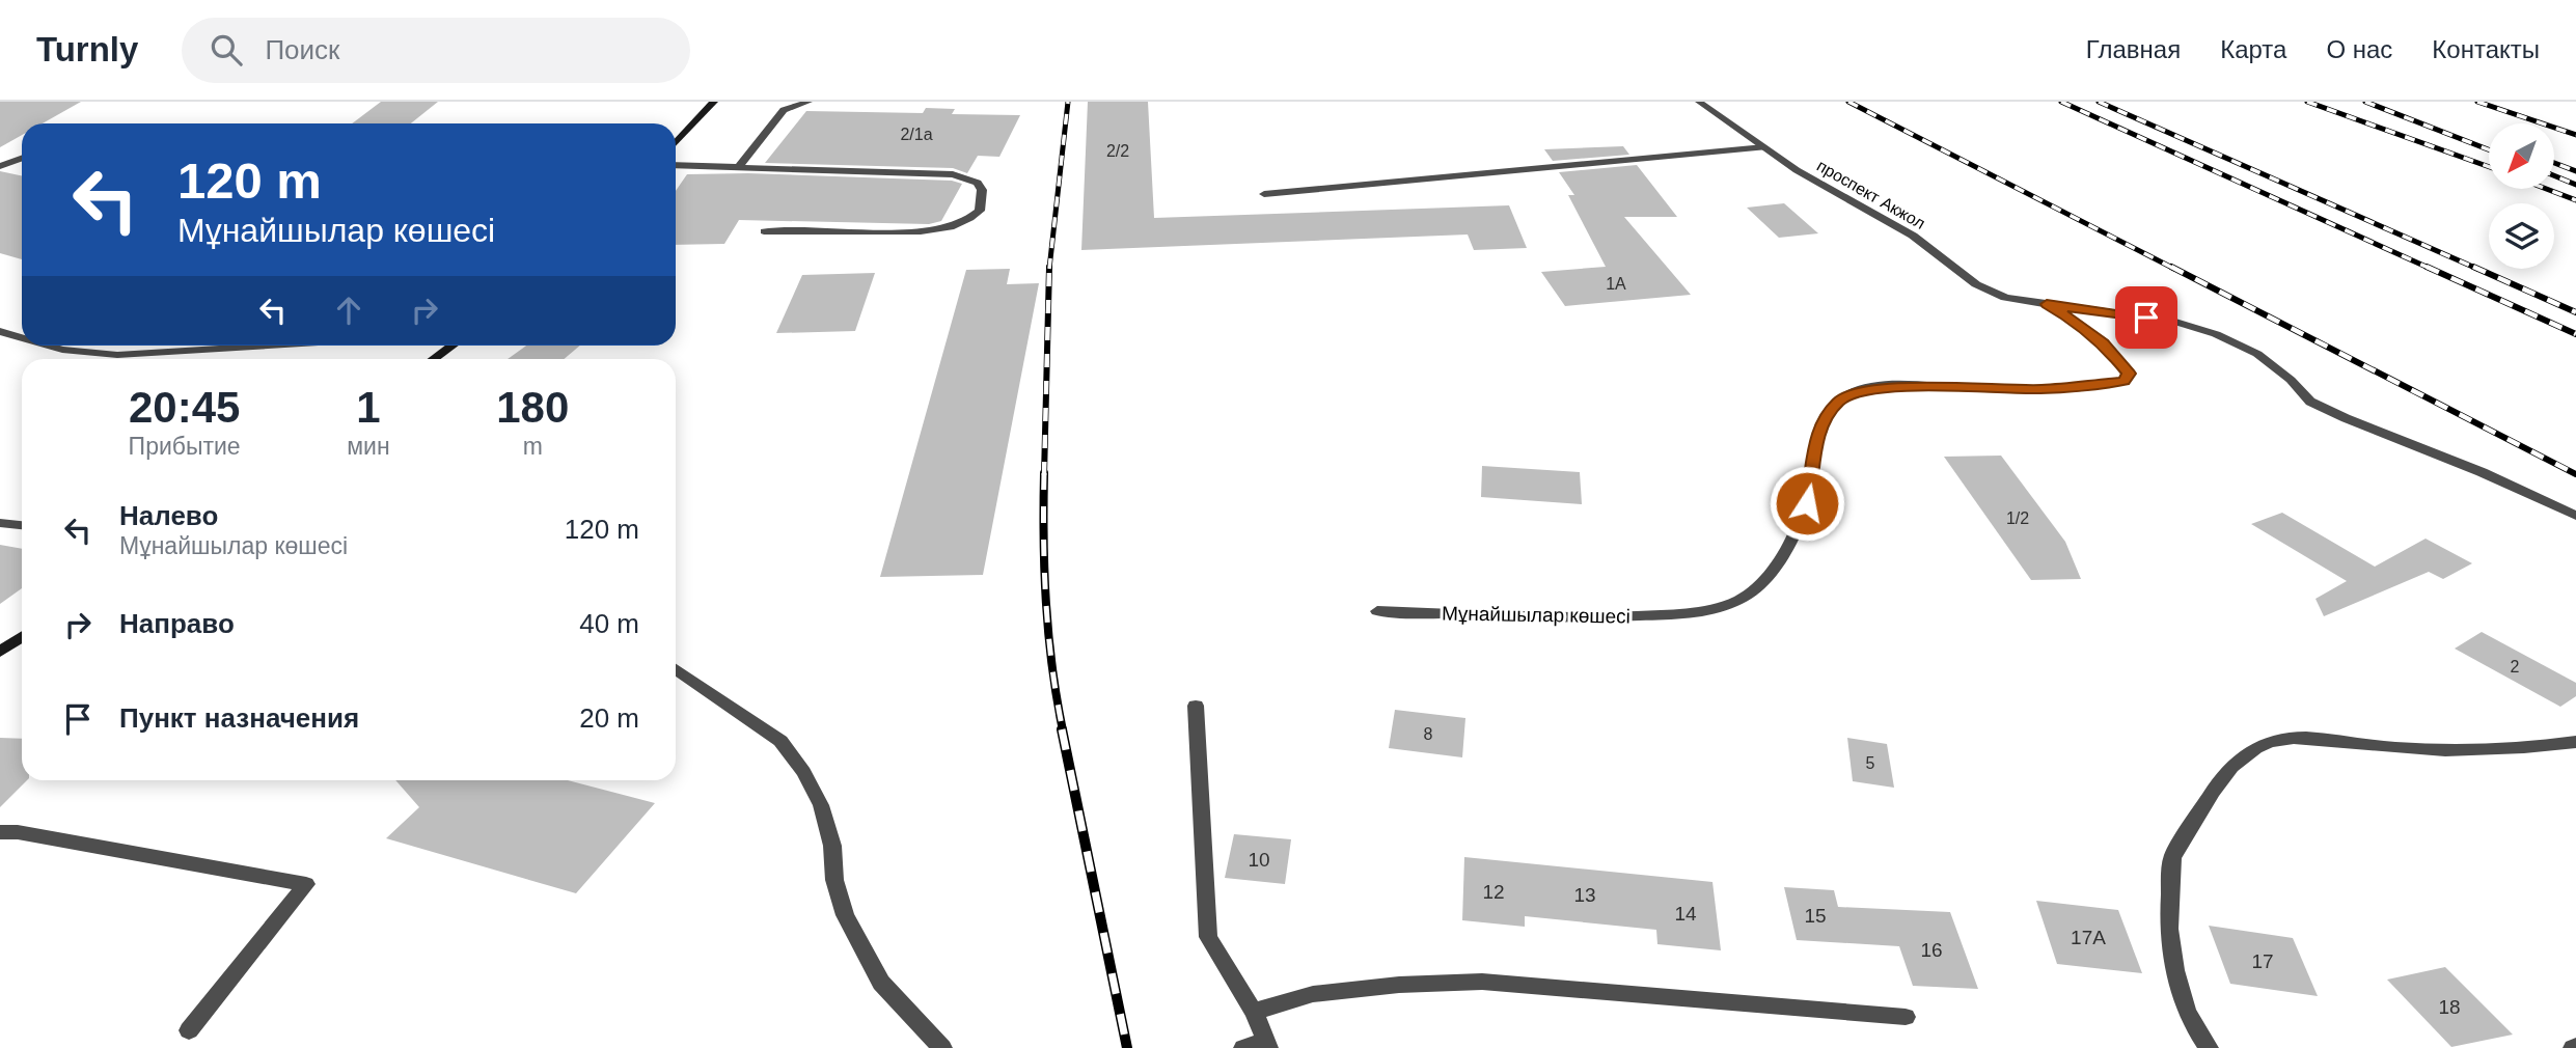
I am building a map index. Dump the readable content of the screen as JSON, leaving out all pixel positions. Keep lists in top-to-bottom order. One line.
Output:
{"streets":{"street":["проспект Акжол","Мұнайшылар көшесі"]},"crossings":[["проспект Акжол","Мұнайшылар көшесі"]],"house_numbers":["2/1а","2/2","1А","1/2","2","8","5","10","12","13","14","15","17А","16","17","18"],"north":"bottom left","page":{"header":"Turnly","search":"Поиск","nav":["Главная","Карта","О нас","Контакты"],"turn":["120 m","Мұнайшылар көшесі"],"eta":["20:45","Прибытие","1","мин","180","m"],"list":[{"name":"Налево","note":"Мұнайшылар көшесі","value":"120 m"},{"name":"Направо","value":"40 m"},{"name":"Пункт назначения","value":"20 m"}]}}
